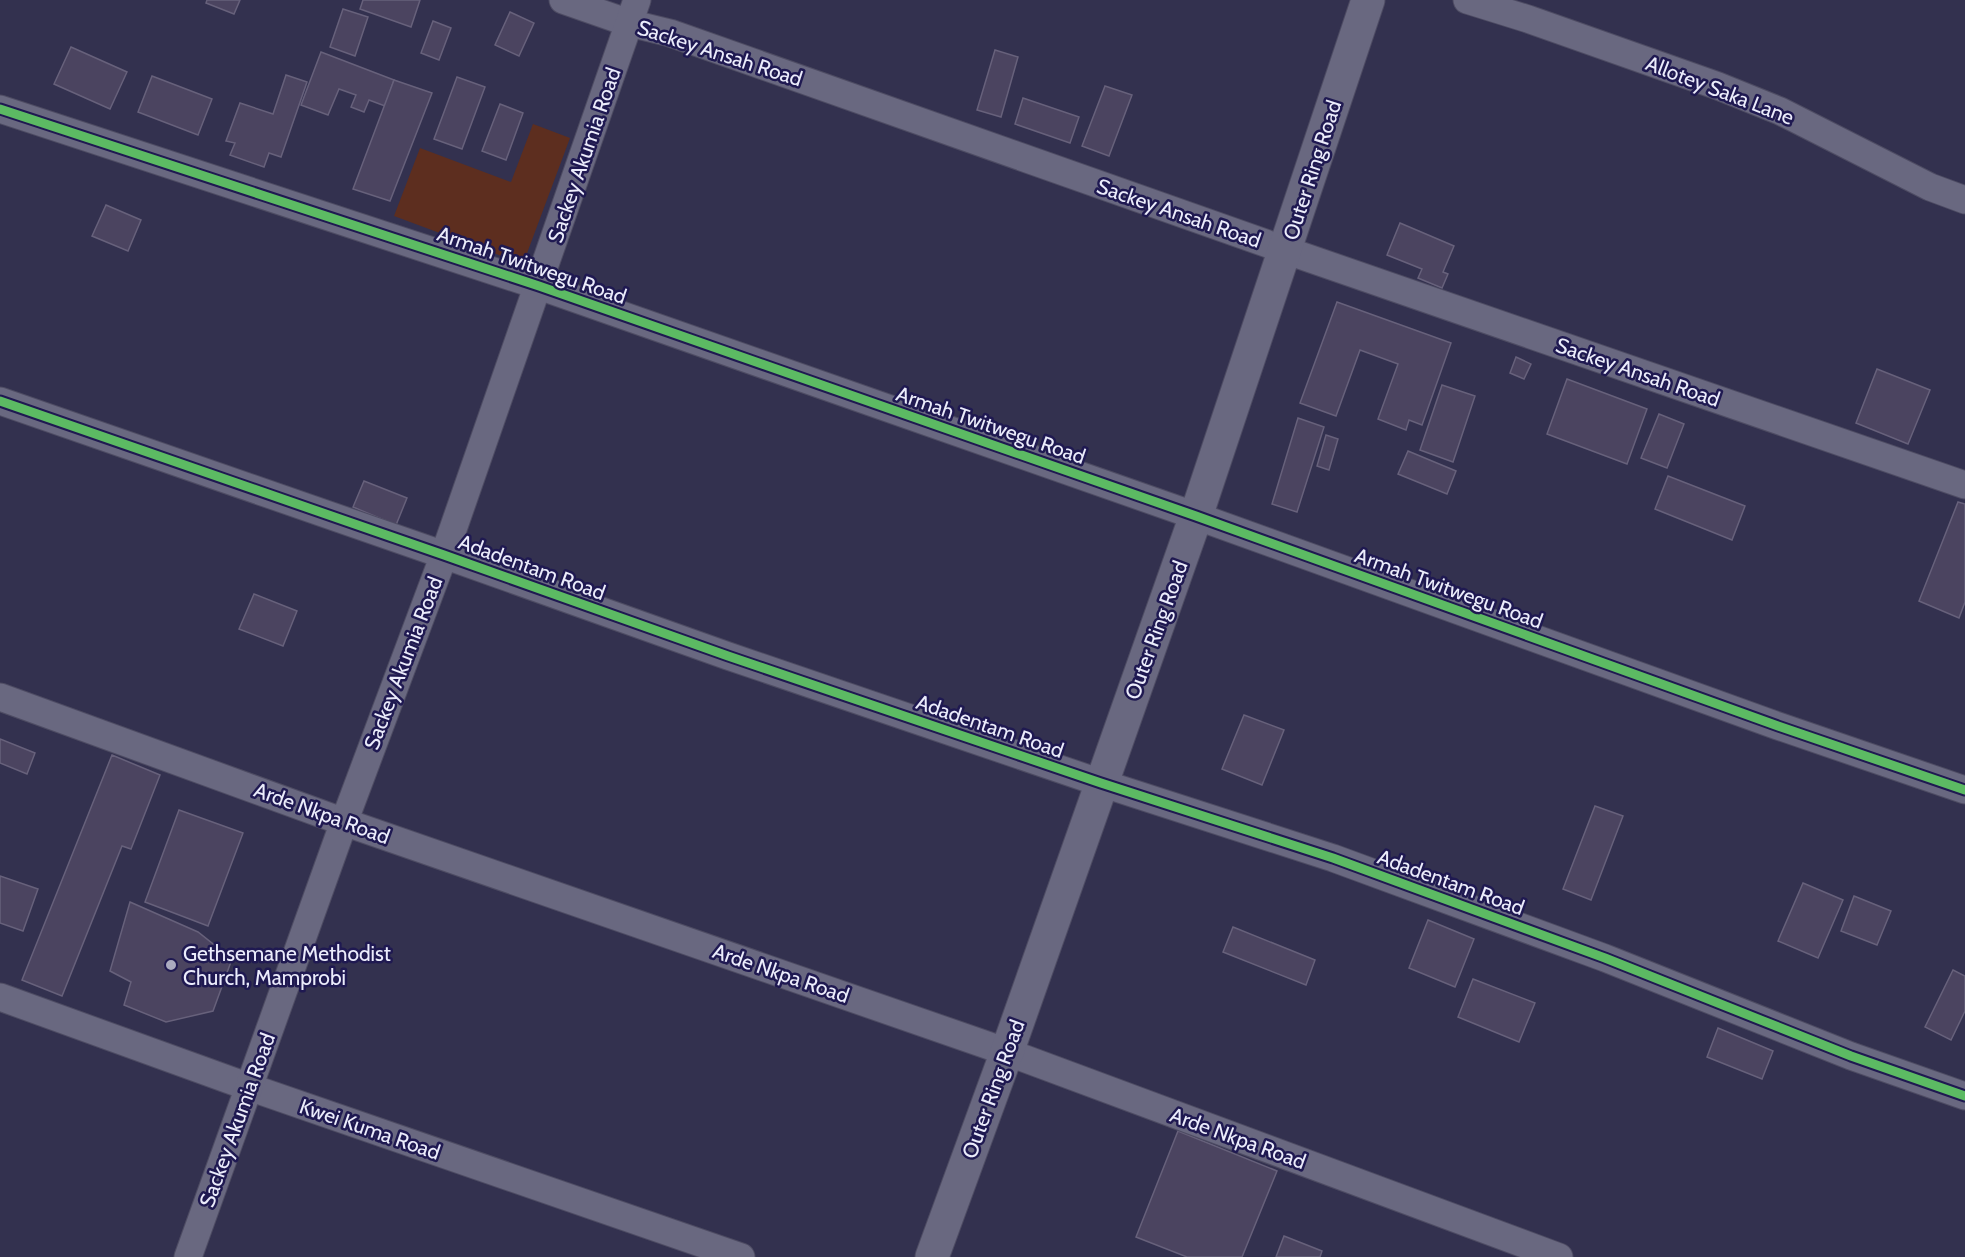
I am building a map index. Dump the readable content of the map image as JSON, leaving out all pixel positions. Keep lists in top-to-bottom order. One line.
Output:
{"streets":{"street":["Sackey Ansah Road","Allotey Saka Lane","Sackey Akumia Road","Outer Ring Road","Armah Twitwegu Road","Adadentam Road","Arde Nkpa Road","Kwei Kuma Road"]},"crossings":[["Sackey Ansah Road","Sackey Akumia Road"],["Sackey Ansah Road","Outer Ring Road"],["Sackey Akumia Road","Armah Twitwegu Road"],["Sackey Akumia Road","Adadentam Road"],["Sackey Akumia Road","Arde Nkpa Road"],["Sackey Akumia Road","Kwei Kuma Road"],["Outer Ring Road","Armah Twitwegu Road"],["Outer Ring Road","Adadentam Road"],["Outer Ring Road","Arde Nkpa Road"]],"places":["Gethsemane Methodist Church, Mamprobi"]}
